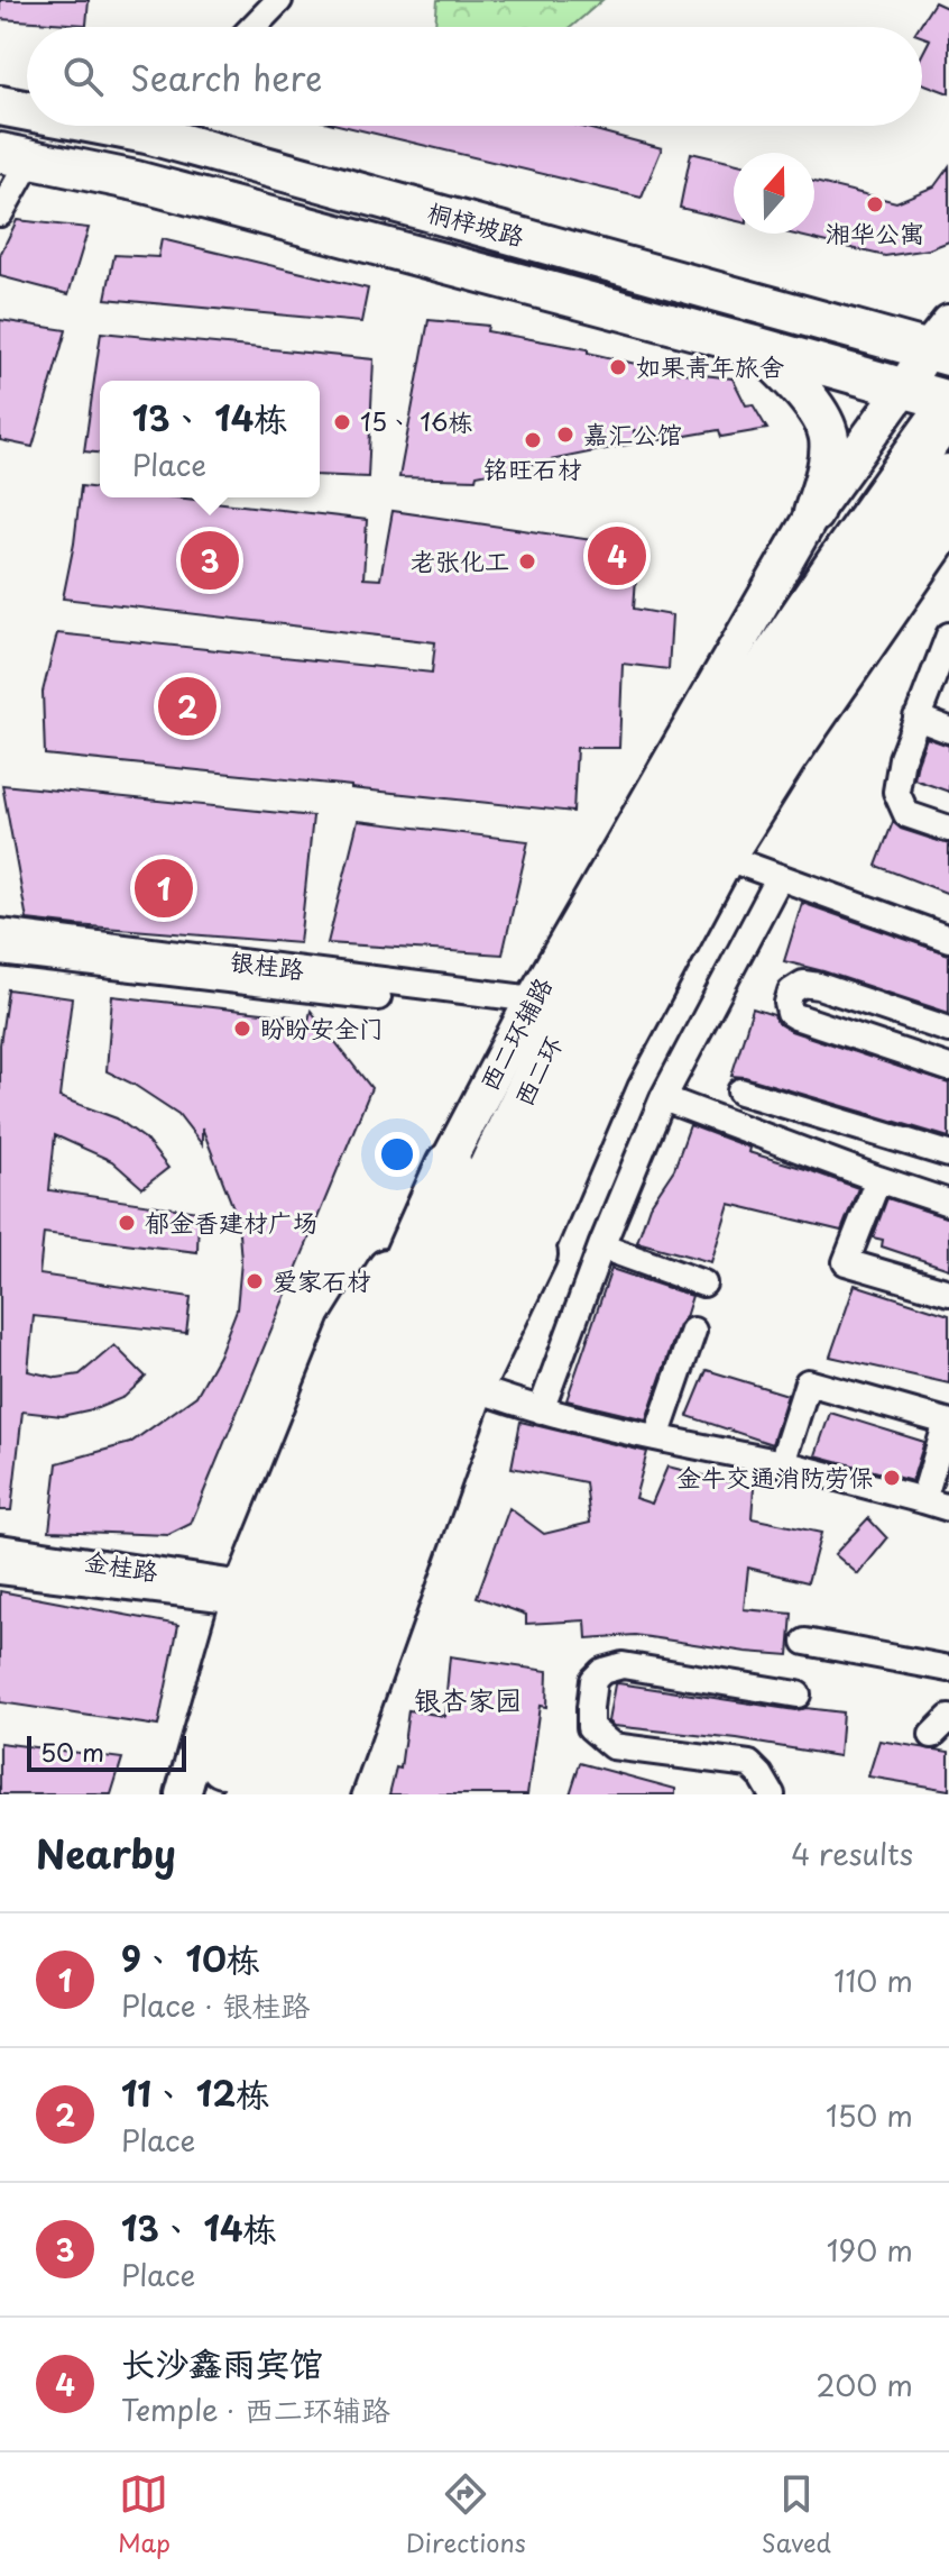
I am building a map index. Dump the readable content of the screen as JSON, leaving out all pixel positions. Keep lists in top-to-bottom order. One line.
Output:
{"streets":{"highway":["西二环"],"main road":["桐梓坡路"],"street":["银桂路","西二环辅路","金桂路"]},"crossings":[["桐梓坡路","西二环辅路"],["银桂路","西二环辅路"],["西二环辅路","金桂路"]],"districts":["银杏家园"],"places":["湘华公寓","如果青年旅舍","15、 16栋","嘉汇公馆","铭旺石材","老张化工","盼盼安全门","郁金香建材广场","爱家石材","金牛交通消防劳保"],"scale_bar":"50 m","north":"top","page":{"search":"Search here","popup":["13、 14栋","Place"],"pins":["4","3","2","1"],"scale":"50 m","heading":["Nearby","4 results"],"list":[{"mark":"1","name":"9、 10栋","note":"Place · 银桂路","value":"110 m"},{"mark":"2","name":"11、 12栋","note":"Place","value":"150 m"},{"mark":"3","name":"13、 14栋","note":"Place","value":"190 m"},{"mark":"4","name":"长沙鑫雨宾馆","note":"Temple · 西二环辅路","value":"200 m"}],"nav":["Map","Directions","Saved"]}}
